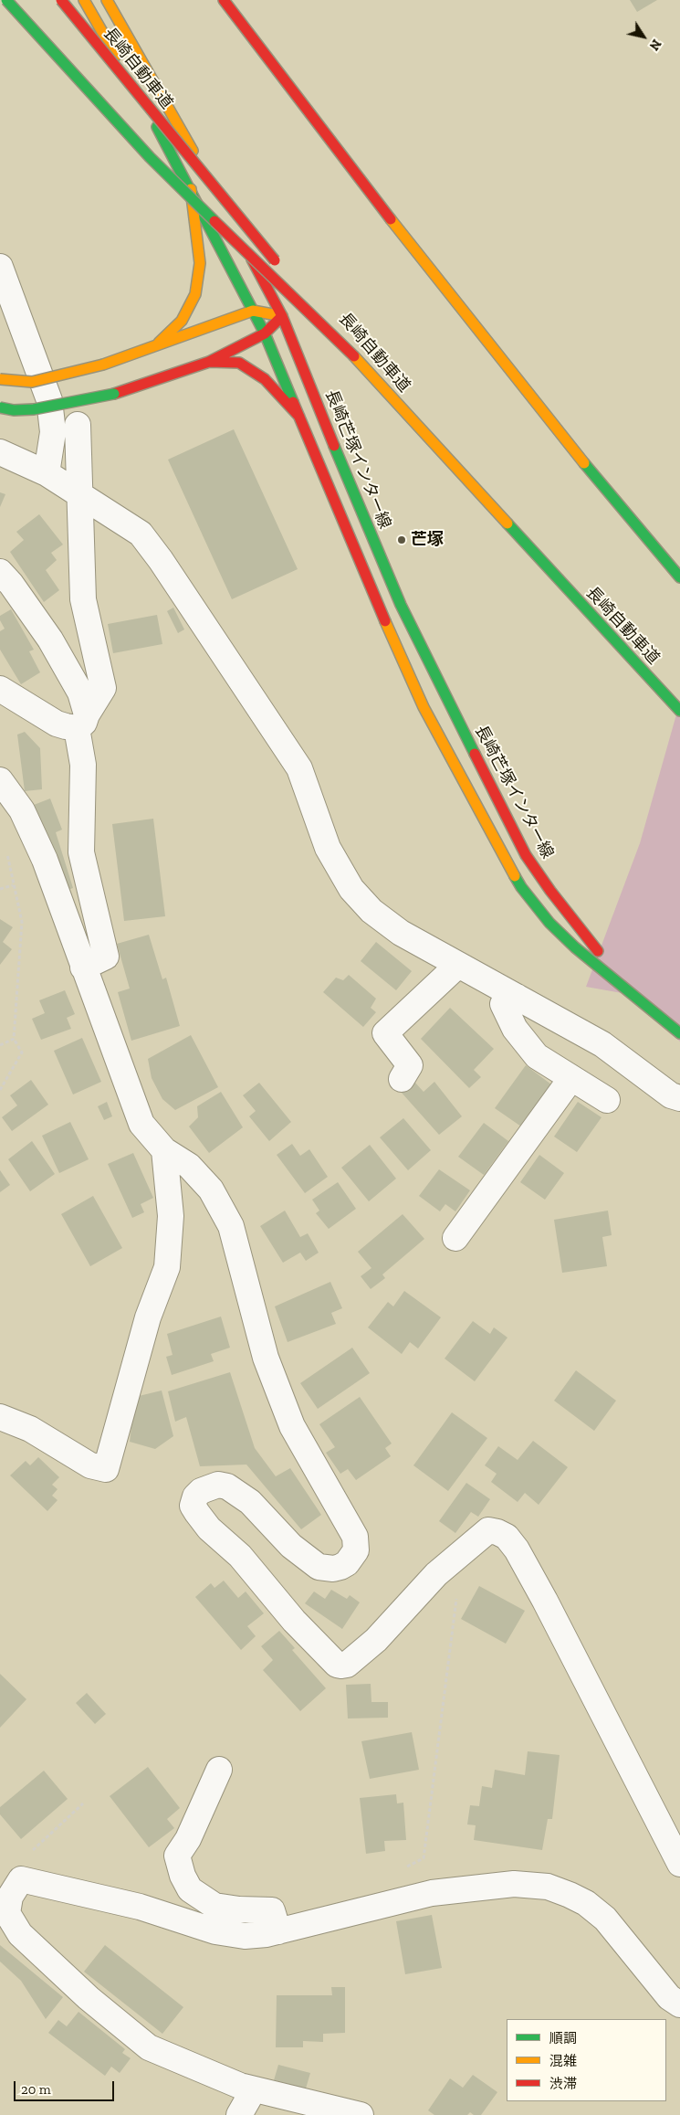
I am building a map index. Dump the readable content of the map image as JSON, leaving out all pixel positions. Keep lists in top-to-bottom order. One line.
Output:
{"streets":{"main road":["長崎自動車道","長崎芒塚インター線"]},"places":["芒塚"],"legend":["順調","混雑","渋滞"],"scale_bar":"20 m","north":"bottom right"}
